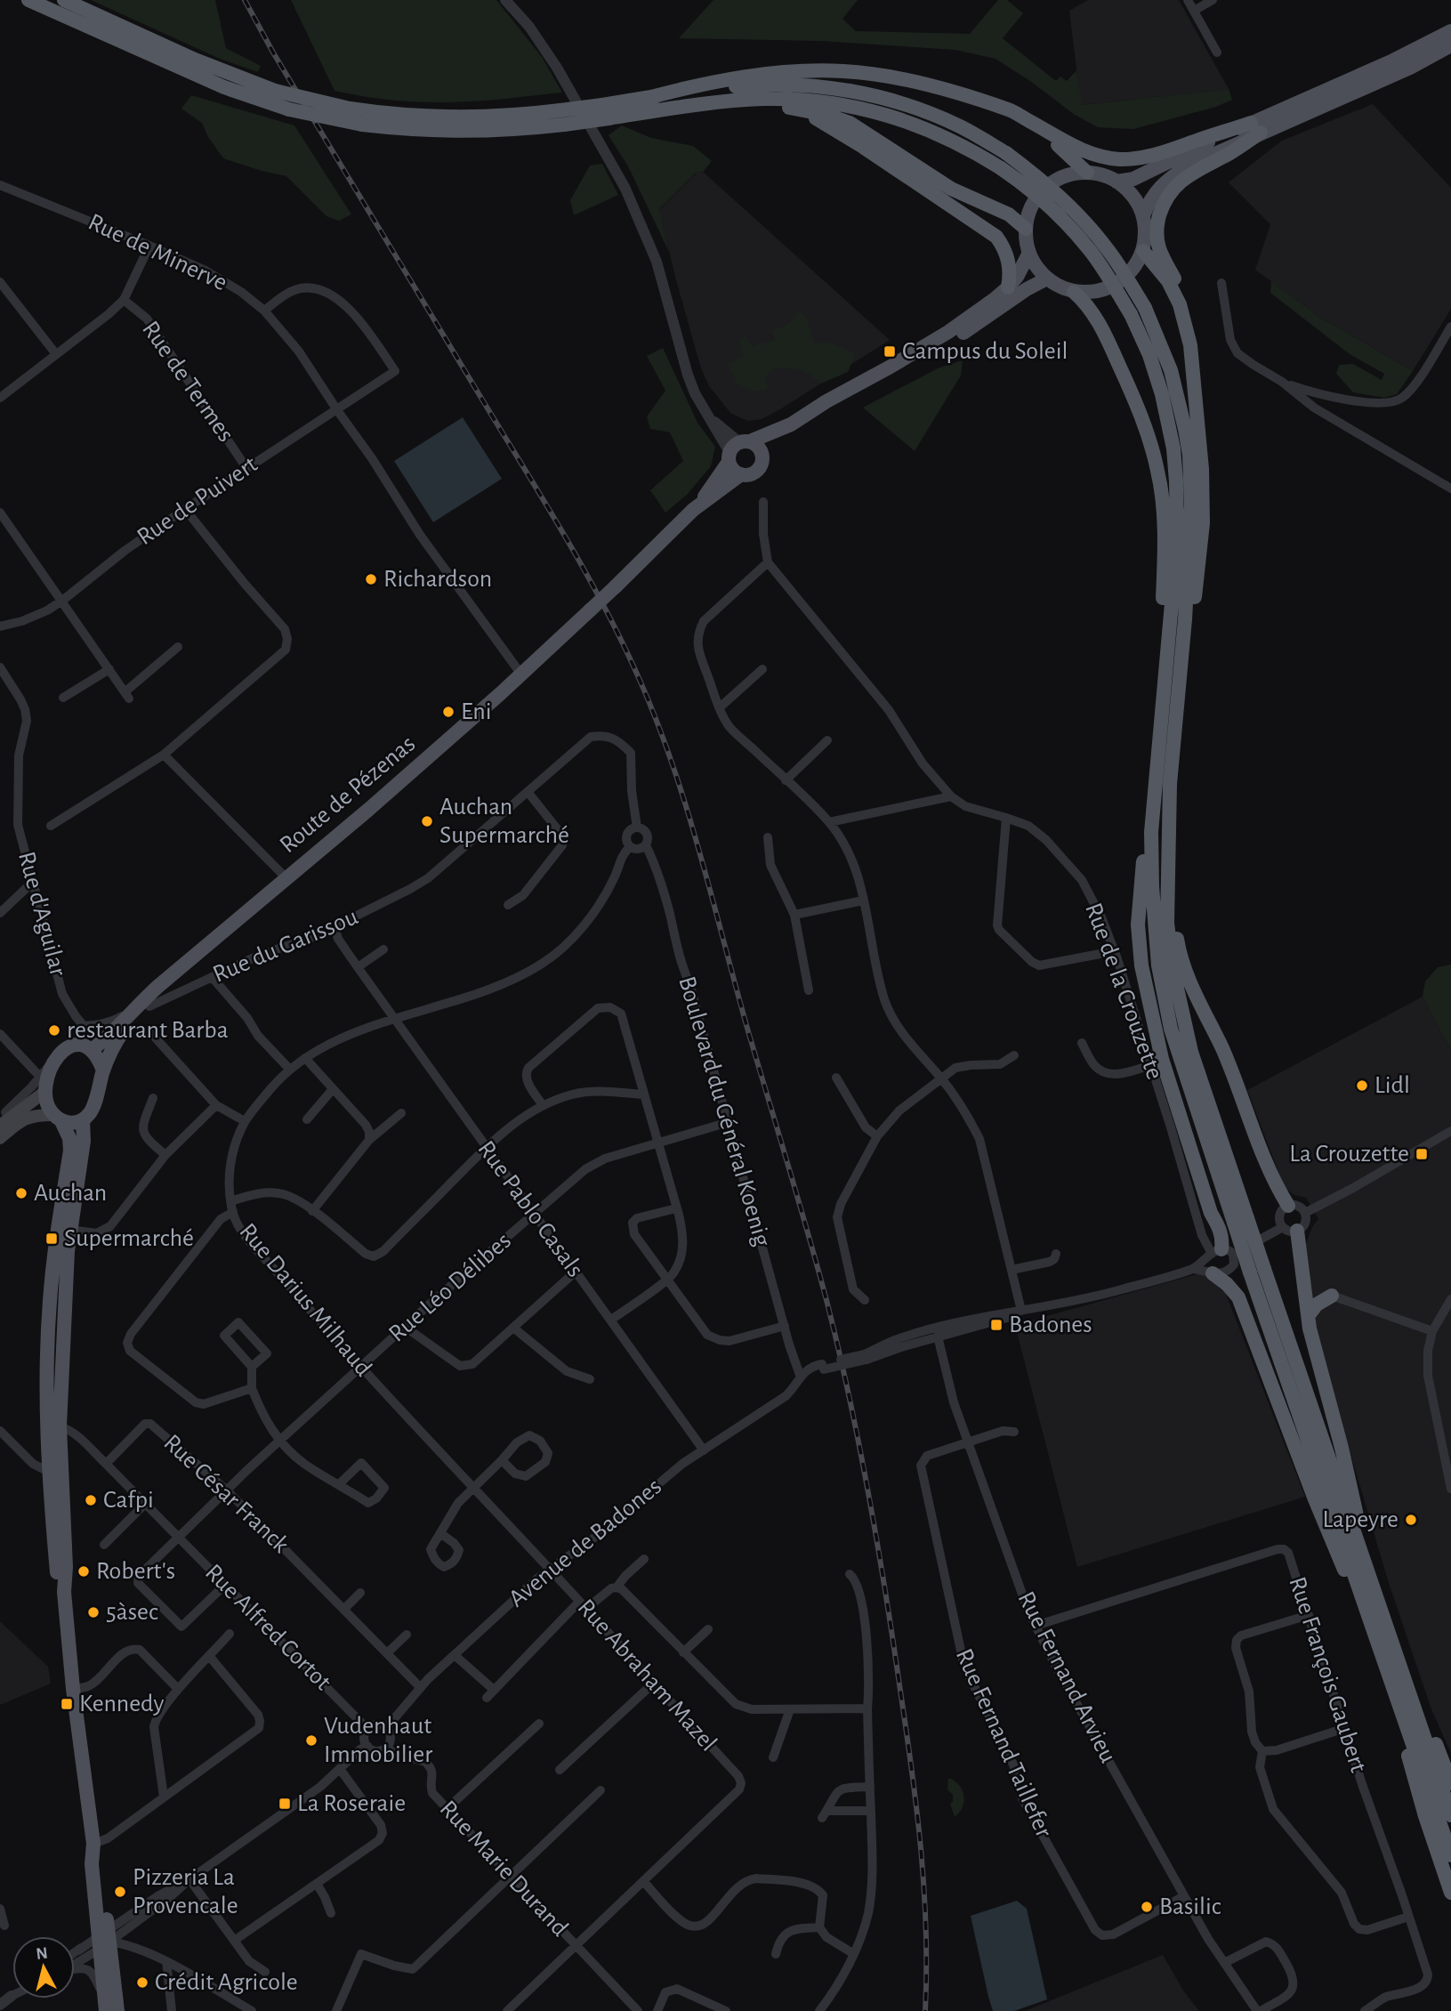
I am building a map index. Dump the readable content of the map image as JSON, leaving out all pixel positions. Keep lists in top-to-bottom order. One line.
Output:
{"streets":{"main road":["Route de Pézenas"],"street":["Rue de Minerve","Rue de Termes","Rue de Puivert","Rue d'Aguilar","Rue du Garissou","Rue de la Crouzette","Boulevard du Général Koenig","Rue Pablo Casals","Rue Léo Délibes","Rue Darius Milhaud","Rue César Franck","Avenue de Badones","Rue Alfred Cortot","Rue François Gaubert","Rue Abraham Mazel","Rue Fernand Arvieu","Rue Fernand Taillefer","Rue Marie Durand"]},"crossings":[["Rue de Minerve","Rue de Puivert"],["Rue de Termes","Rue de Puivert"],["Rue du Garissou","Boulevard du Général Koenig"],["Rue du Garissou","Rue Pablo Casals"],["Rue du Garissou","Rue Darius Milhaud"],["Boulevard du Général Koenig","Rue Léo Délibes"],["Boulevard du Général Koenig","Rue Darius Milhaud"],["Boulevard du Général Koenig","Avenue de Badones"],["Rue Pablo Casals","Rue Léo Délibes"],["Rue Pablo Casals","Rue Darius Milhaud"],["Rue Pablo Casals","Avenue de Badones"],["Rue Léo Délibes","Rue Darius Milhaud"],["Rue Léo Délibes","Rue César Franck"],["Rue Léo Délibes","Rue Alfred Cortot"],["Rue Darius Milhaud","Avenue de Badones"],["Rue Darius Milhaud","Rue Abraham Mazel"],["Rue César Franck","Avenue de Badones"],["Rue César Franck","Rue Alfred Cortot"],["Avenue de Badones","Rue Alfred Cortot"],["Avenue de Badones","Rue Abraham Mazel"],["Avenue de Badones","Rue Marie Durand"],["Rue Alfred Cortot","Rue Marie Durand"],["Rue François Gaubert","Rue Fernand Arvieu"],["Rue Fernand Arvieu","Rue Fernand Taillefer"]],"places":{"transit":["Campus du Soleil","La Crouzette","Supermarché","Badones","Kennedy","La Roseraie"],"other":["Richardson","Eni","Auchan Supermarché","restaurant Barba","Lidl","Auchan","Cafpi","Lapeyre","Robert's","5àsec","Vudenhaut Immobilier","Pizzeria La Provencale","Basilic","Crédit Agricole"]},"north":"top"}
